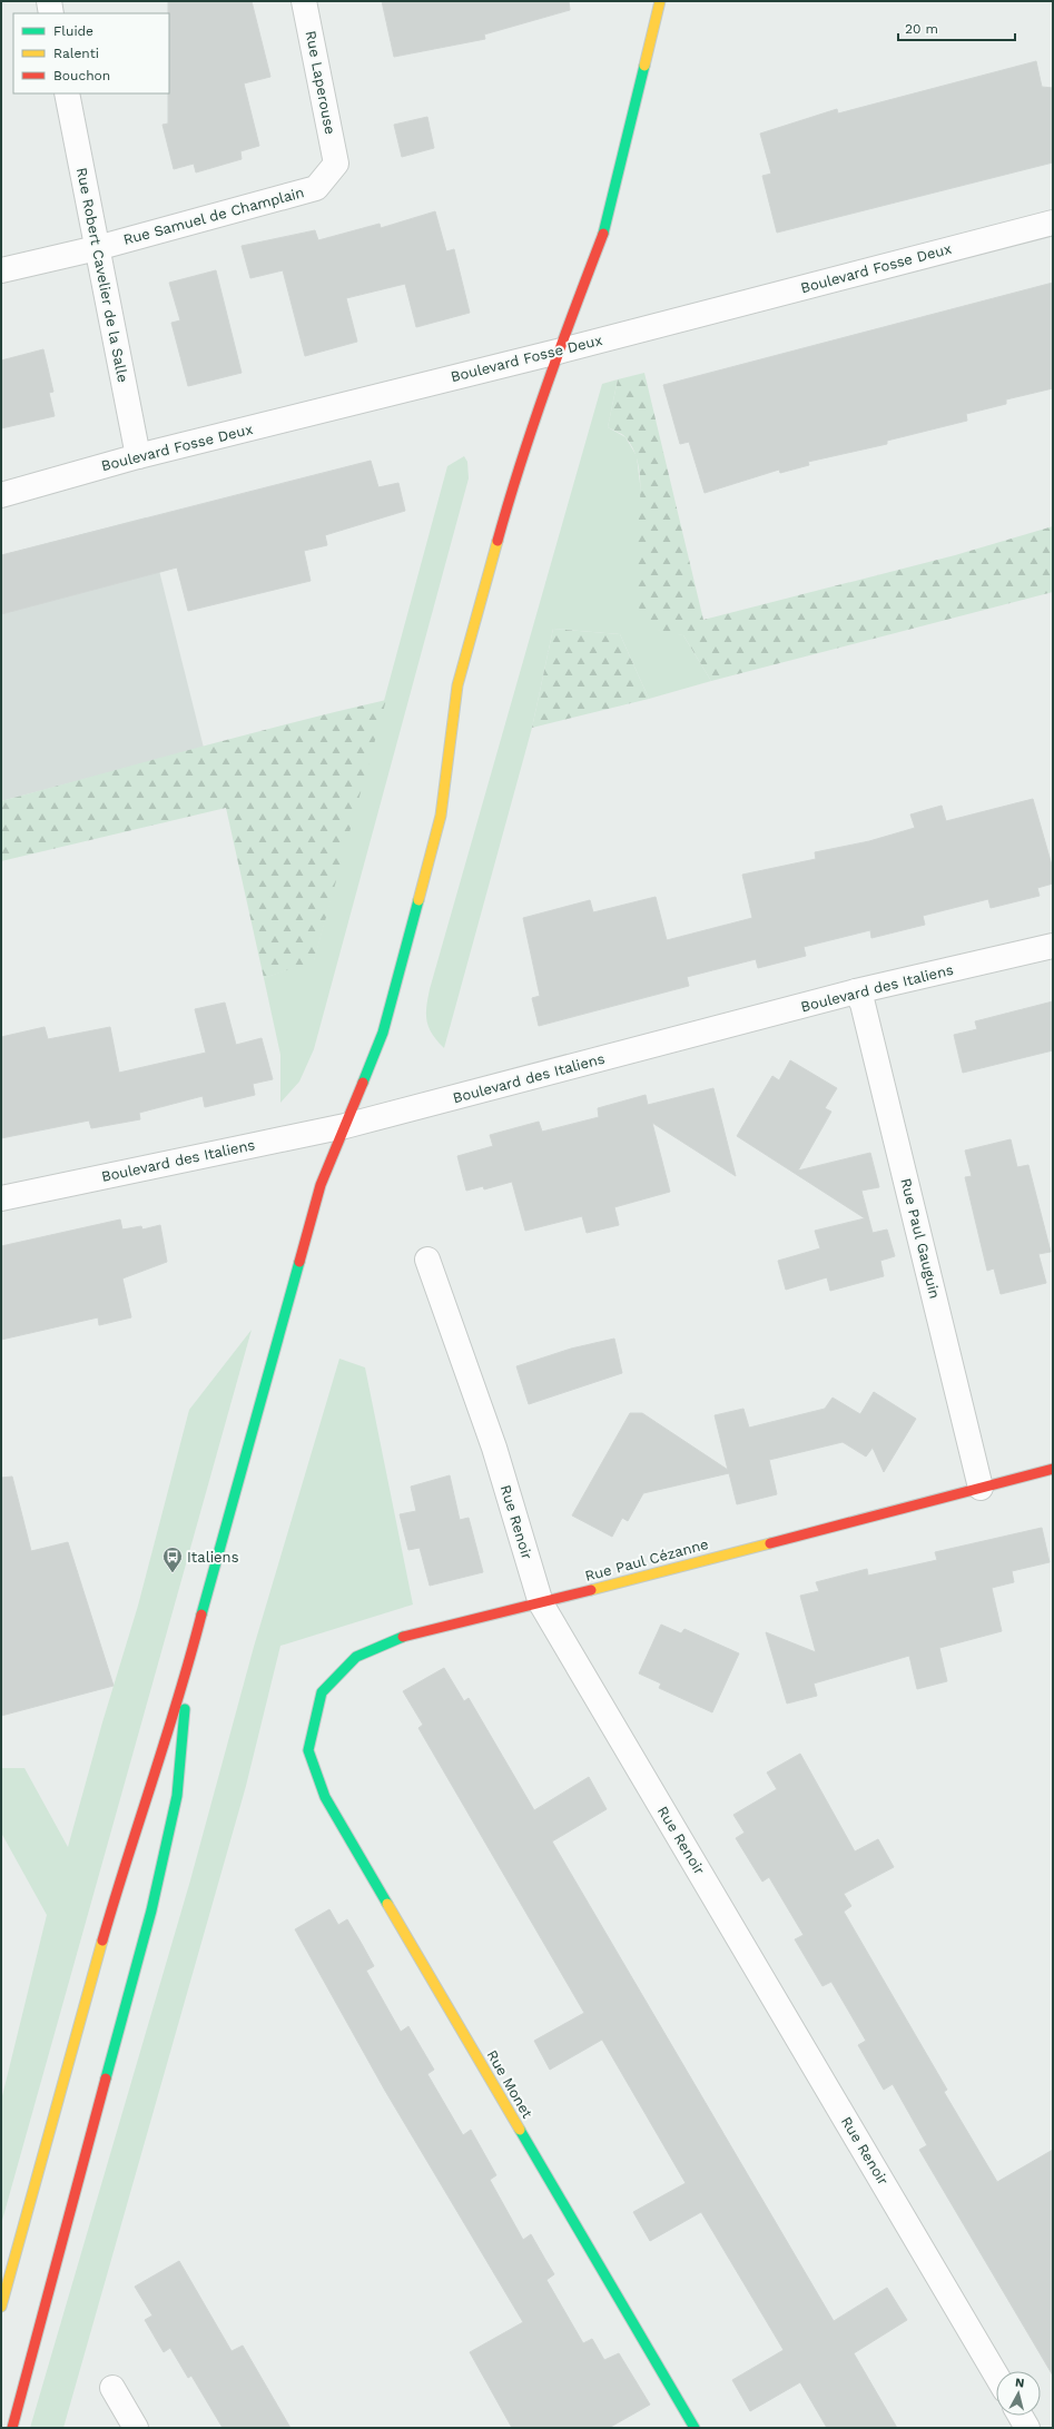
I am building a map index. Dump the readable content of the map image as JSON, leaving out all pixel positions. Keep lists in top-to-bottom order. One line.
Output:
{"streets":{"main road":["Rue Paul Cézanne","Rue Monet"],"street":["Rue Laperouse","Rue Samuel de Champlain","Boulevard Fosse Deux","Rue Robert Cavelier de la Salle","Boulevard des Italiens","Rue Paul Gauguin","Rue Renoir"]},"crossings":[["Rue Laperouse","Rue Samuel de Champlain"],["Rue Samuel de Champlain","Rue Robert Cavelier de la Salle"],["Boulevard Fosse Deux","Rue Robert Cavelier de la Salle"],["Boulevard des Italiens","Rue Paul Gauguin"],["Rue Paul Gauguin","Rue Paul Cézanne"],["Rue Renoir","Rue Paul Cézanne"],["Rue Paul Cézanne","Rue Monet"]],"places":{"bus stop":["Italiens"]},"legend":["Fluide","Ralenti","Bouchon"],"scale_bar":"20 m","north":"top"}
